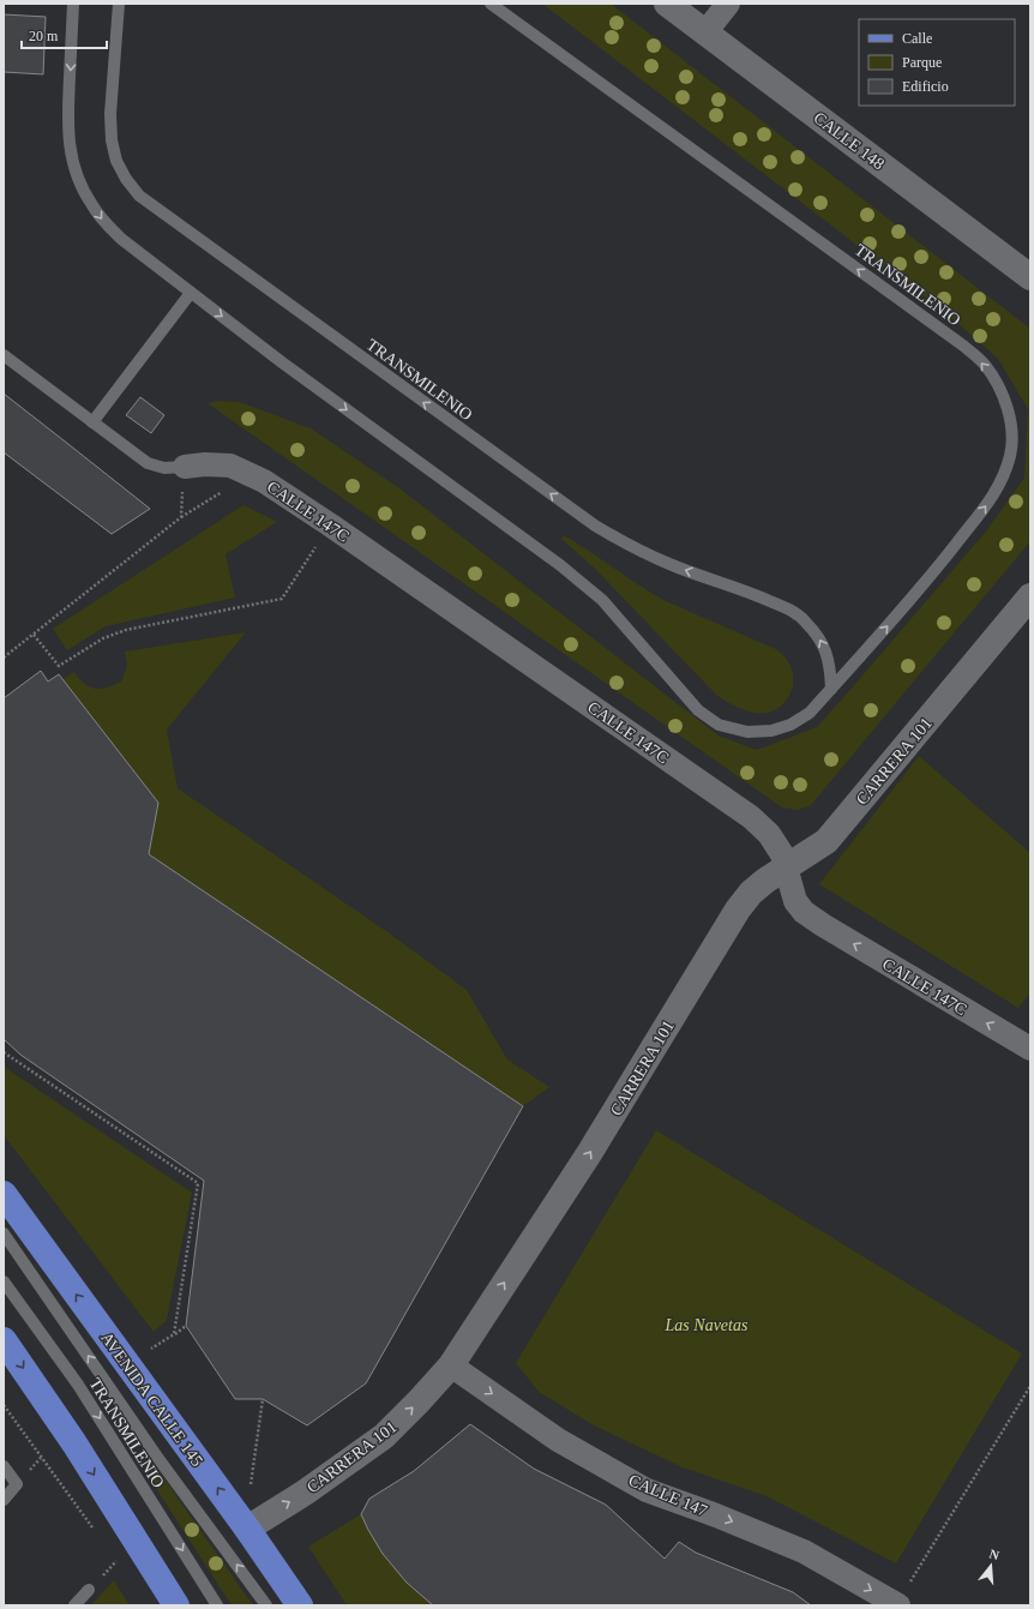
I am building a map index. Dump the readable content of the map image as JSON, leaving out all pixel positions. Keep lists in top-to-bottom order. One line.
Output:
{"streets":{"main road":["AVENIDA CALLE 145"],"street":["CALLE 148","CALLE 147C","CARRERA 101","CALLE 147"],"lane":["TRANSMILENIO"]},"crossings":[["CALLE 147C","CARRERA 101"],["CARRERA 101","AVENIDA CALLE 145"],["CARRERA 101","CALLE 147"]],"one_way":["CARRERA 101","CALLE 147"],"parks":["Las Navetas"],"legend":["Calle","Parque","Edificio"],"scale_bar":"20 m","north":"top"}
